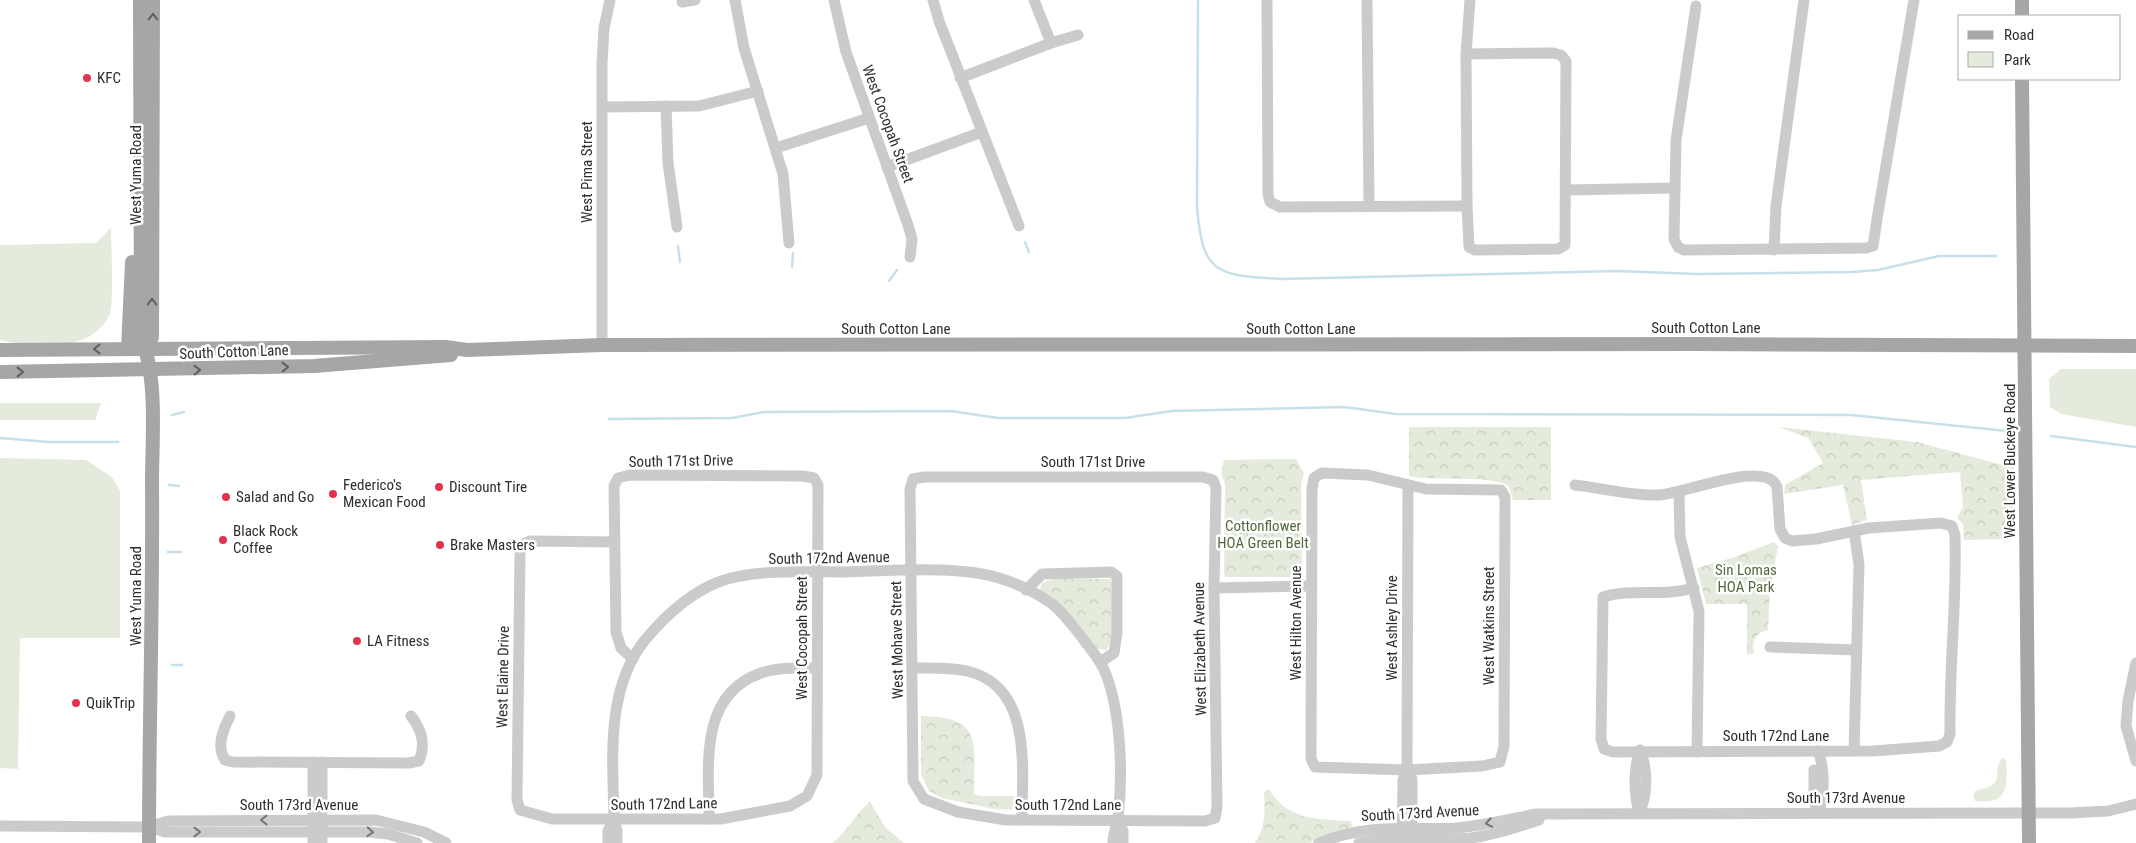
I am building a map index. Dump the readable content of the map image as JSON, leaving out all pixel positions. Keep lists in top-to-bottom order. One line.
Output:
{"streets":{"main road":["West Yuma Road","South Cotton Lane","West Lower Buckeye Road"],"street":["West Cocopah Street","West Pima Street","South 171st Drive","South 172nd Avenue","West Hilton Avenue","West Watkins Street","West Ashley Drive","West Mohave Street","West Elizabeth Avenue","West Elaine Drive","South 172nd Lane","South 173rd Avenue"]},"crossings":[["West Cocopah Street","South 171st Drive"],["West Cocopah Street","South 172nd Avenue"],["West Cocopah Street","South 172nd Lane"],["West Pima Street","South Cotton Lane"],["West Yuma Road","South Cotton Lane"],["West Yuma Road","South 173rd Avenue"],["South Cotton Lane","West Lower Buckeye Road"],["South 171st Drive","South 172nd Avenue"],["South 171st Drive","West Mohave Street"],["South 171st Drive","West Elizabeth Avenue"],["South 171st Drive","West Elaine Drive"],["West Lower Buckeye Road","South 173rd Avenue"],["South 172nd Avenue","West Mohave Street"],["South 172nd Avenue","South 172nd Lane"],["West Hilton Avenue","West Watkins Street"],["West Hilton Avenue","West Ashley Drive"],["West Watkins Street","West Ashley Drive"],["West Ashley Drive","South 173rd Avenue"],["West Mohave Street","South 172nd Lane"],["West Elizabeth Avenue","South 172nd Lane"],["West Elaine Drive","South 172nd Lane"]],"parks":["Cottonflower HOA Green Belt","Sin Lomas HOA Park"],"places":["KFC","Discount Tire","Federico's Mexican Food","Salad and Go","Black Rock Coffee","Brake Masters","LA Fitness","QuikTrip"],"legend":["Road","Park"]}
